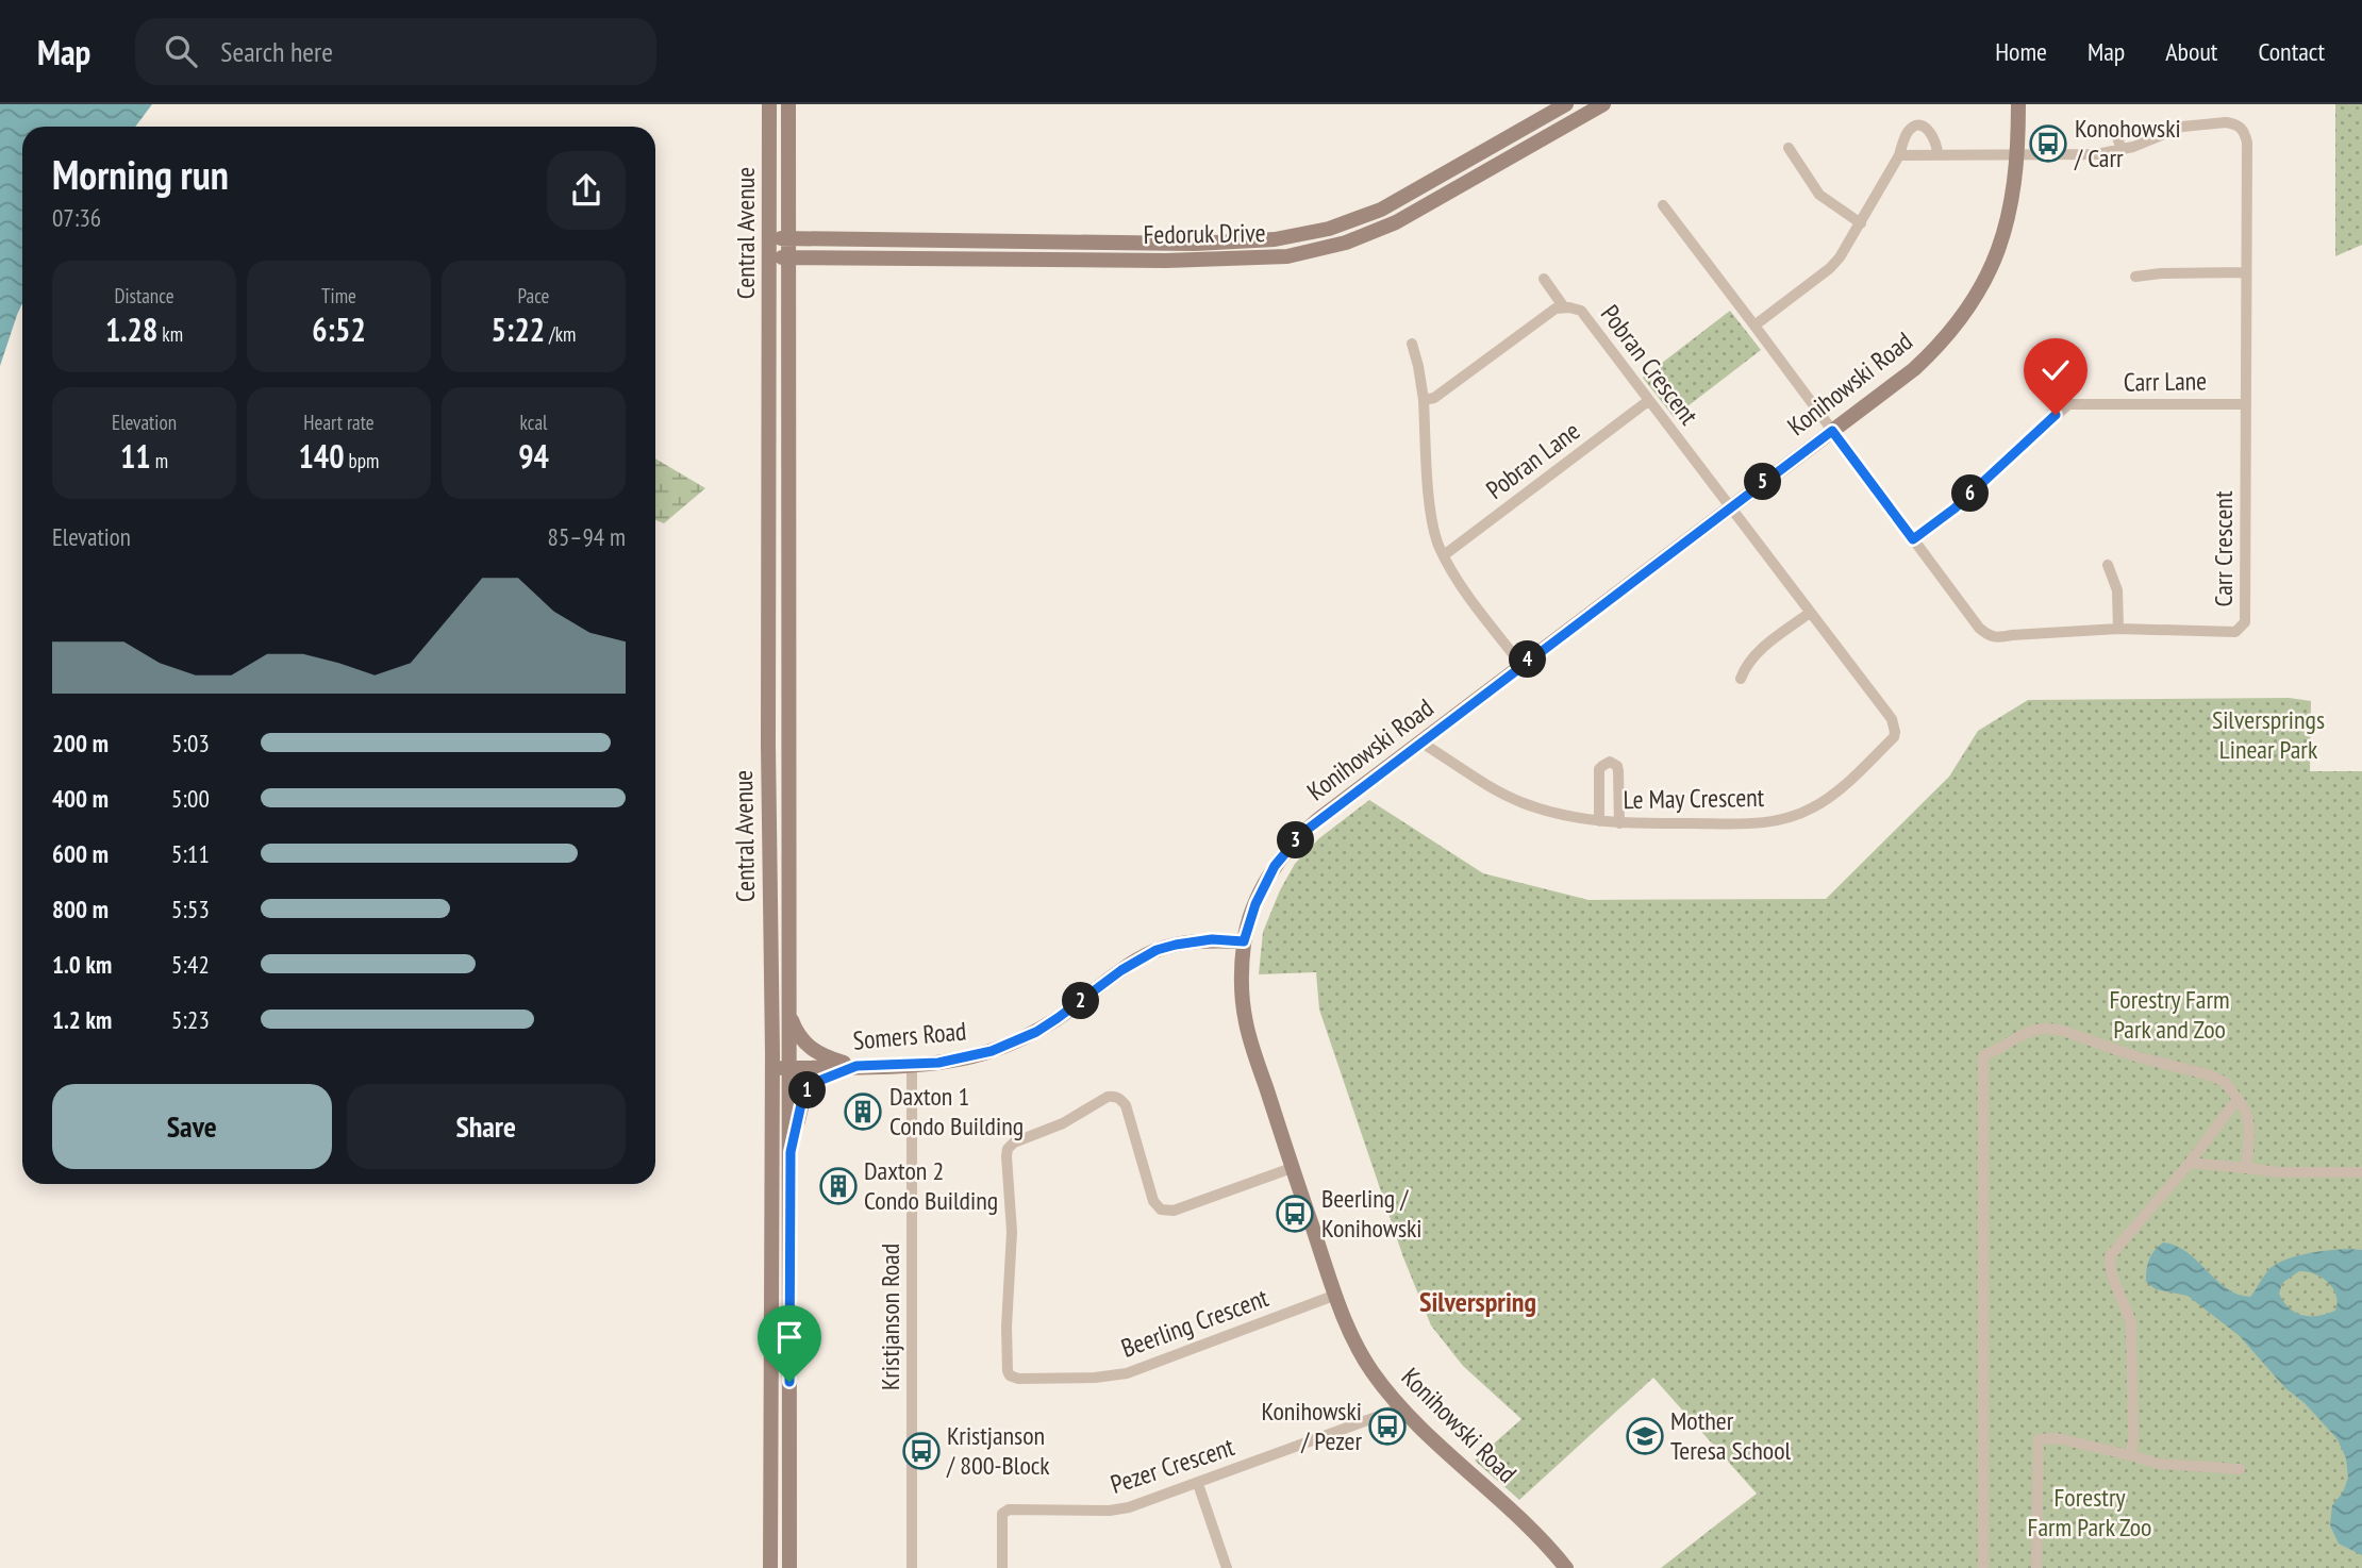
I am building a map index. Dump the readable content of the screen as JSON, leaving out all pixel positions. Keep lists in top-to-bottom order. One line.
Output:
{"streets":{"main road":["Central Avenue","Fedoruk Drive","Konihowski Road","Somers Road"],"street":["Pobran Crescent","Carr Lane","Pobran Lane","Carr Crescent","Le May Crescent","Kristjanson Road","Beerling Crescent","Pezer Crescent"]},"crossings":[["Central Avenue","Fedoruk Drive"],["Central Avenue","Somers Road"],["Pobran Crescent","Konihowski Road"],["Pobran Crescent","Pobran Lane"],["Pobran Crescent","Le May Crescent"],["Carr Lane","Carr Crescent"],["Konihowski Road","Carr Crescent"],["Konihowski Road","Le May Crescent"],["Konihowski Road","Somers Road"],["Konihowski Road","Beerling Crescent"],["Konihowski Road","Pezer Crescent"],["Somers Road","Kristjanson Road"]],"districts":["Silverspring"],"parks":["Silversprings Linear Park","Forestry Farm Park and Zoo","Forestry Farm Park Zoo"],"places":{"bus stop":["Konohowski / Carr","Beerling / Konihowski","Konihowski / Pezer","Kristjanson / 800-Block"],"building":["Daxton 1 Condo Building","Daxton 2 Condo Building"],"school or university":["Mother Teresa School"]},"page":{"header":"Map","search":"Search here","nav":["Home","Map","About","Contact"],"heading":["Morning run","07:36"],"stats":[["Distance","1.28 km"],["Time","6:52"],["Pace","5:22 /km"],["Elevation","11 m"],["Heart rate","140 bpm"],["kcal","94"]],"pins":["5","6","4","3","2","1"],"chart":["Elevation","85–94 m"],"list":[{"name":"200 m","note":"5:03"},{"name":"400 m","note":"5:00"},{"name":"600 m","note":"5:11"},{"name":"800 m","note":"5:53"},{"name":"1.0 km","note":"5:42"},{"name":"1.2 km","note":"5:23"}],"buttons":["Save","Share"]}}
